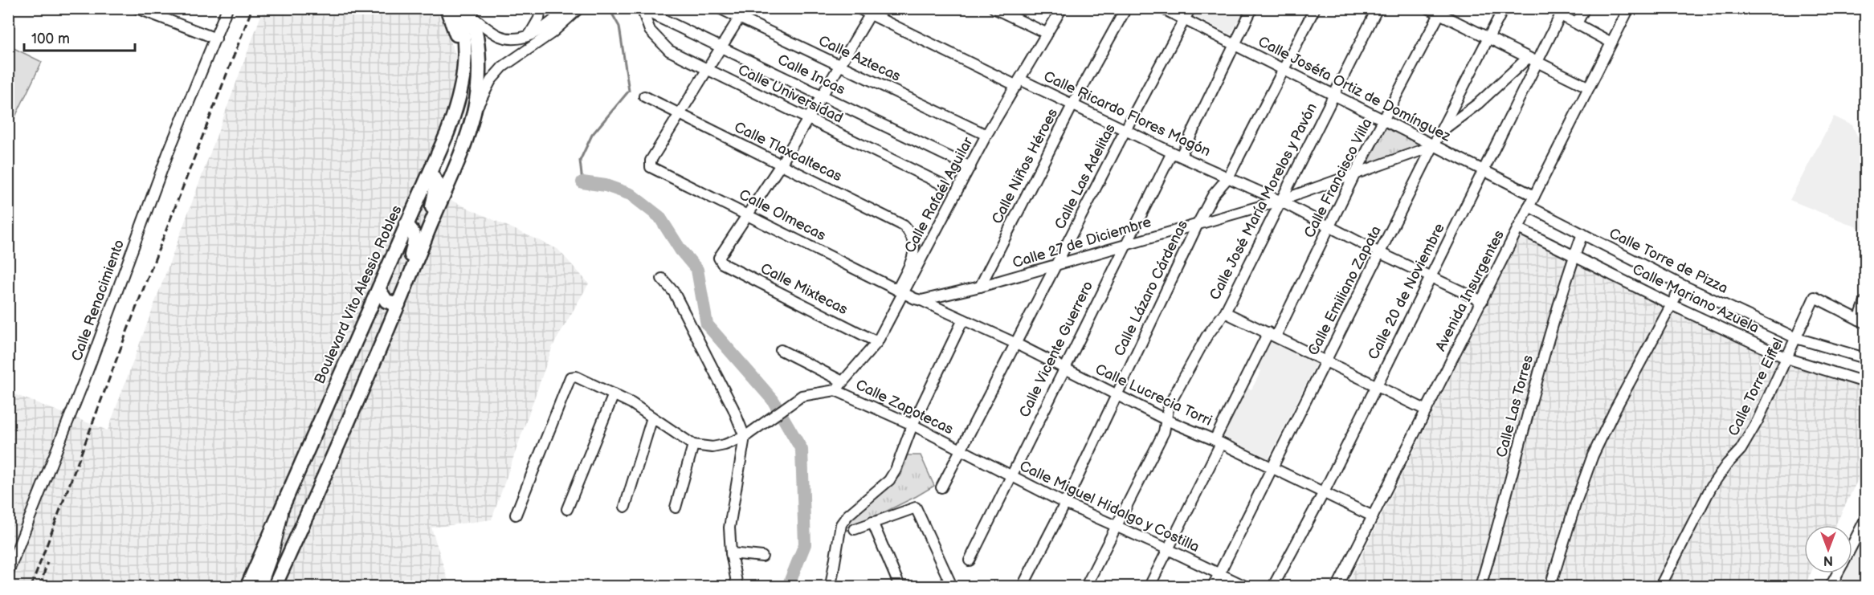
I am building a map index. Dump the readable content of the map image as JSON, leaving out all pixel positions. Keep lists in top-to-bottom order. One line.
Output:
{"streets":{"main road":["Boulevard Vito Alessio Robles"],"street":["Calle Aztecas","Calle Incas","Calle Joséfa Ortiz de Domínguez","Calle Universidad","Calle Ricardo Flores Magón","Calle Tlaxcaltecas","Calle Niños Héroes","Calle Las Adelitas","Calle Francisco Villa","Calle Rafaél Aguilar","Calle José María Morelos y Pavón","Calle Olmecas","Calle 27 de Diciembre","Calle Torre de Pizza","Calle Lázaro Cárdenas","Calle Mixtecas","Calle Emiliano Zapata","Avenida Insurgentes","Calle 20 de Noviembre","Calle Mariano Azuela","Calle Renacimiento","Calle Vicente Guerrero","Calle Torre Eiffel","Calle Lucrecia Torri","Calle Las Torres","Calle Zapotecas","Calle Miguel Hidalgo y Costilla"]},"crossings":[["Calle Aztecas","Calle Rafaél Aguilar"],["Calle Incas","Calle Universidad"],["Calle Incas","Calle Rafaél Aguilar"],["Calle Joséfa Ortiz de Domínguez","Calle Las Adelitas"],["Calle Joséfa Ortiz de Domínguez","Calle Francisco Villa"],["Calle Joséfa Ortiz de Domínguez","Calle José María Morelos y Pavón"],["Calle Joséfa Ortiz de Domínguez","Calle 27 de Diciembre"],["Calle Joséfa Ortiz de Domínguez","Calle Lázaro Cárdenas"],["Calle Joséfa Ortiz de Domínguez","Calle Emiliano Zapata"],["Calle Joséfa Ortiz de Domínguez","Avenida Insurgentes"],["Calle Joséfa Ortiz de Domínguez","Calle 20 de Noviembre"],["Calle Joséfa Ortiz de Domínguez","Calle Vicente Guerrero"],["Calle Ricardo Flores Magón","Calle Niños Héroes"],["Calle Ricardo Flores Magón","Calle Las Adelitas"],["Calle Ricardo Flores Magón","Calle Francisco Villa"],["Calle Ricardo Flores Magón","Calle Rafaél Aguilar"],["Calle Ricardo Flores Magón","Calle José María Morelos y Pavón"],["Calle Ricardo Flores Magón","Calle 27 de Diciembre"],["Calle Ricardo Flores Magón","Calle Lázaro Cárdenas"],["Calle Ricardo Flores Magón","Calle Emiliano Zapata"],["Calle Ricardo Flores Magón","Avenida Insurgentes"],["Calle Ricardo Flores Magón","Calle 20 de Noviembre"],["Calle Ricardo Flores Magón","Calle Vicente Guerrero"],["Calle Tlaxcaltecas","Calle Rafaél Aguilar"],["Calle Tlaxcaltecas","Calle Olmecas"],["Calle Niños Héroes","Calle 27 de Diciembre"],["Calle Las Adelitas","Calle 27 de Diciembre"],["Calle Las Adelitas","Calle Lucrecia Torri"],["Calle Las Adelitas","Calle Zapotecas"],["Calle Las Adelitas","Calle Miguel Hidalgo y Costilla"],["Calle Francisco Villa","Calle 27 de Diciembre"],["Calle Francisco Villa","Calle Lucrecia Torri"],["Calle Francisco Villa","Calle Miguel Hidalgo y Costilla"],["Calle Rafaél Aguilar","Calle Olmecas"],["Calle Rafaél Aguilar","Calle Mixtecas"],["Calle Rafaél Aguilar","Calle Zapotecas"],["Calle José María Morelos y Pavón","Calle 27 de Diciembre"],["Calle José María Morelos y Pavón","Calle Lucrecia Torri"],["Calle José María Morelos y Pavón","Calle Miguel Hidalgo y Costilla"],["Calle Olmecas","Calle Mixtecas"],["Calle 27 de Diciembre","Calle Lázaro Cárdenas"],["Calle 27 de Diciembre","Calle Emiliano Zapata"],["Calle 27 de Diciembre","Calle Vicente Guerrero"],["Calle 27 de Diciembre","Calle Lucrecia Torri"],["Calle Torre de Pizza","Avenida Insurgentes"],["Calle Torre de Pizza","Calle Torre Eiffel"],["Calle Torre de Pizza","Calle Las Torres"],["Calle Lázaro Cárdenas","Calle Lucrecia Torri"],["Calle Lázaro Cárdenas","Calle Miguel Hidalgo y Costilla"],["Calle Emiliano Zapata","Calle Lucrecia Torri"],["Calle Emiliano Zapata","Calle Miguel Hidalgo y Costilla"],["Avenida Insurgentes","Calle Mariano Azuela"],["Avenida Insurgentes","Calle Lucrecia Torri"],["Calle 20 de Noviembre","Calle Lucrecia Torri"],["Calle Mariano Azuela","Calle Torre Eiffel"],["Calle Mariano Azuela","Calle Las Torres"],["Calle Vicente Guerrero","Calle Lucrecia Torri"],["Calle Vicente Guerrero","Calle Miguel Hidalgo y Costilla"],["Calle Zapotecas","Calle Miguel Hidalgo y Costilla"]],"scale_bar":"100 m","north":"bottom"}
